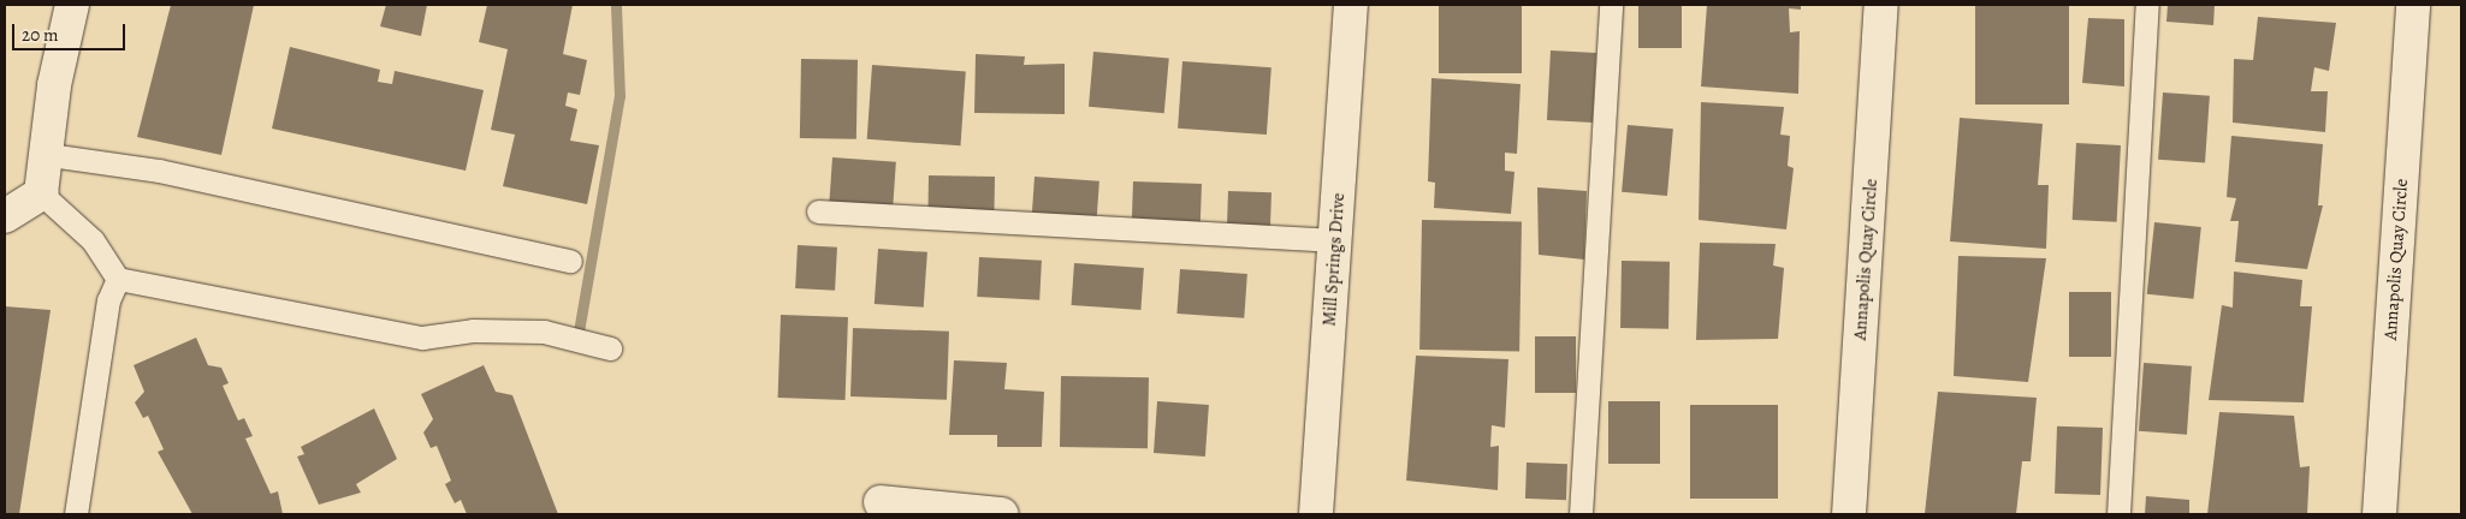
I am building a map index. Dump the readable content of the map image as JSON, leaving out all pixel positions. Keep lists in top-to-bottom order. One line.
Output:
{"streets":{"street":["Mill Springs Drive","Annapolis Quay Circle"]},"scale_bar":"20 m"}
